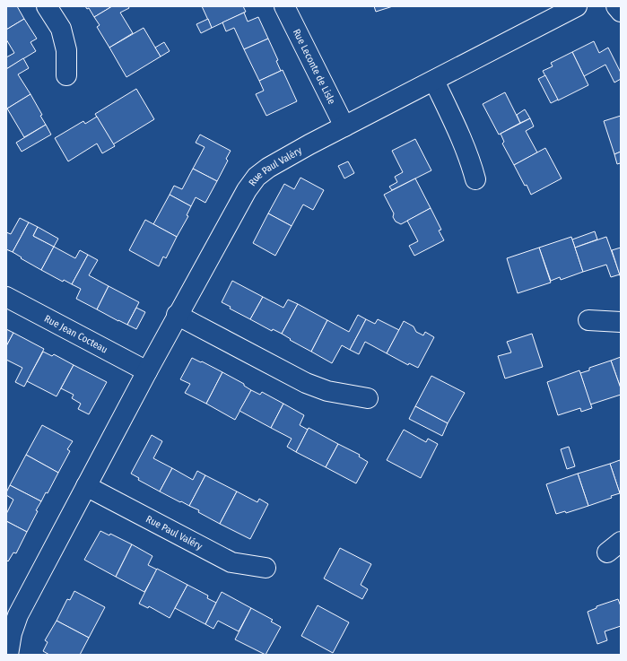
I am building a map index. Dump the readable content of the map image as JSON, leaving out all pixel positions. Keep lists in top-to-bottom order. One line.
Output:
{"streets":{"street":["Rue Leconte de Lisle","Rue Paul Valéry","Rue Jean Cocteau"]},"crossings":[["Rue Leconte de Lisle","Rue Paul Valéry"],["Rue Paul Valéry","Rue Jean Cocteau"]]}
